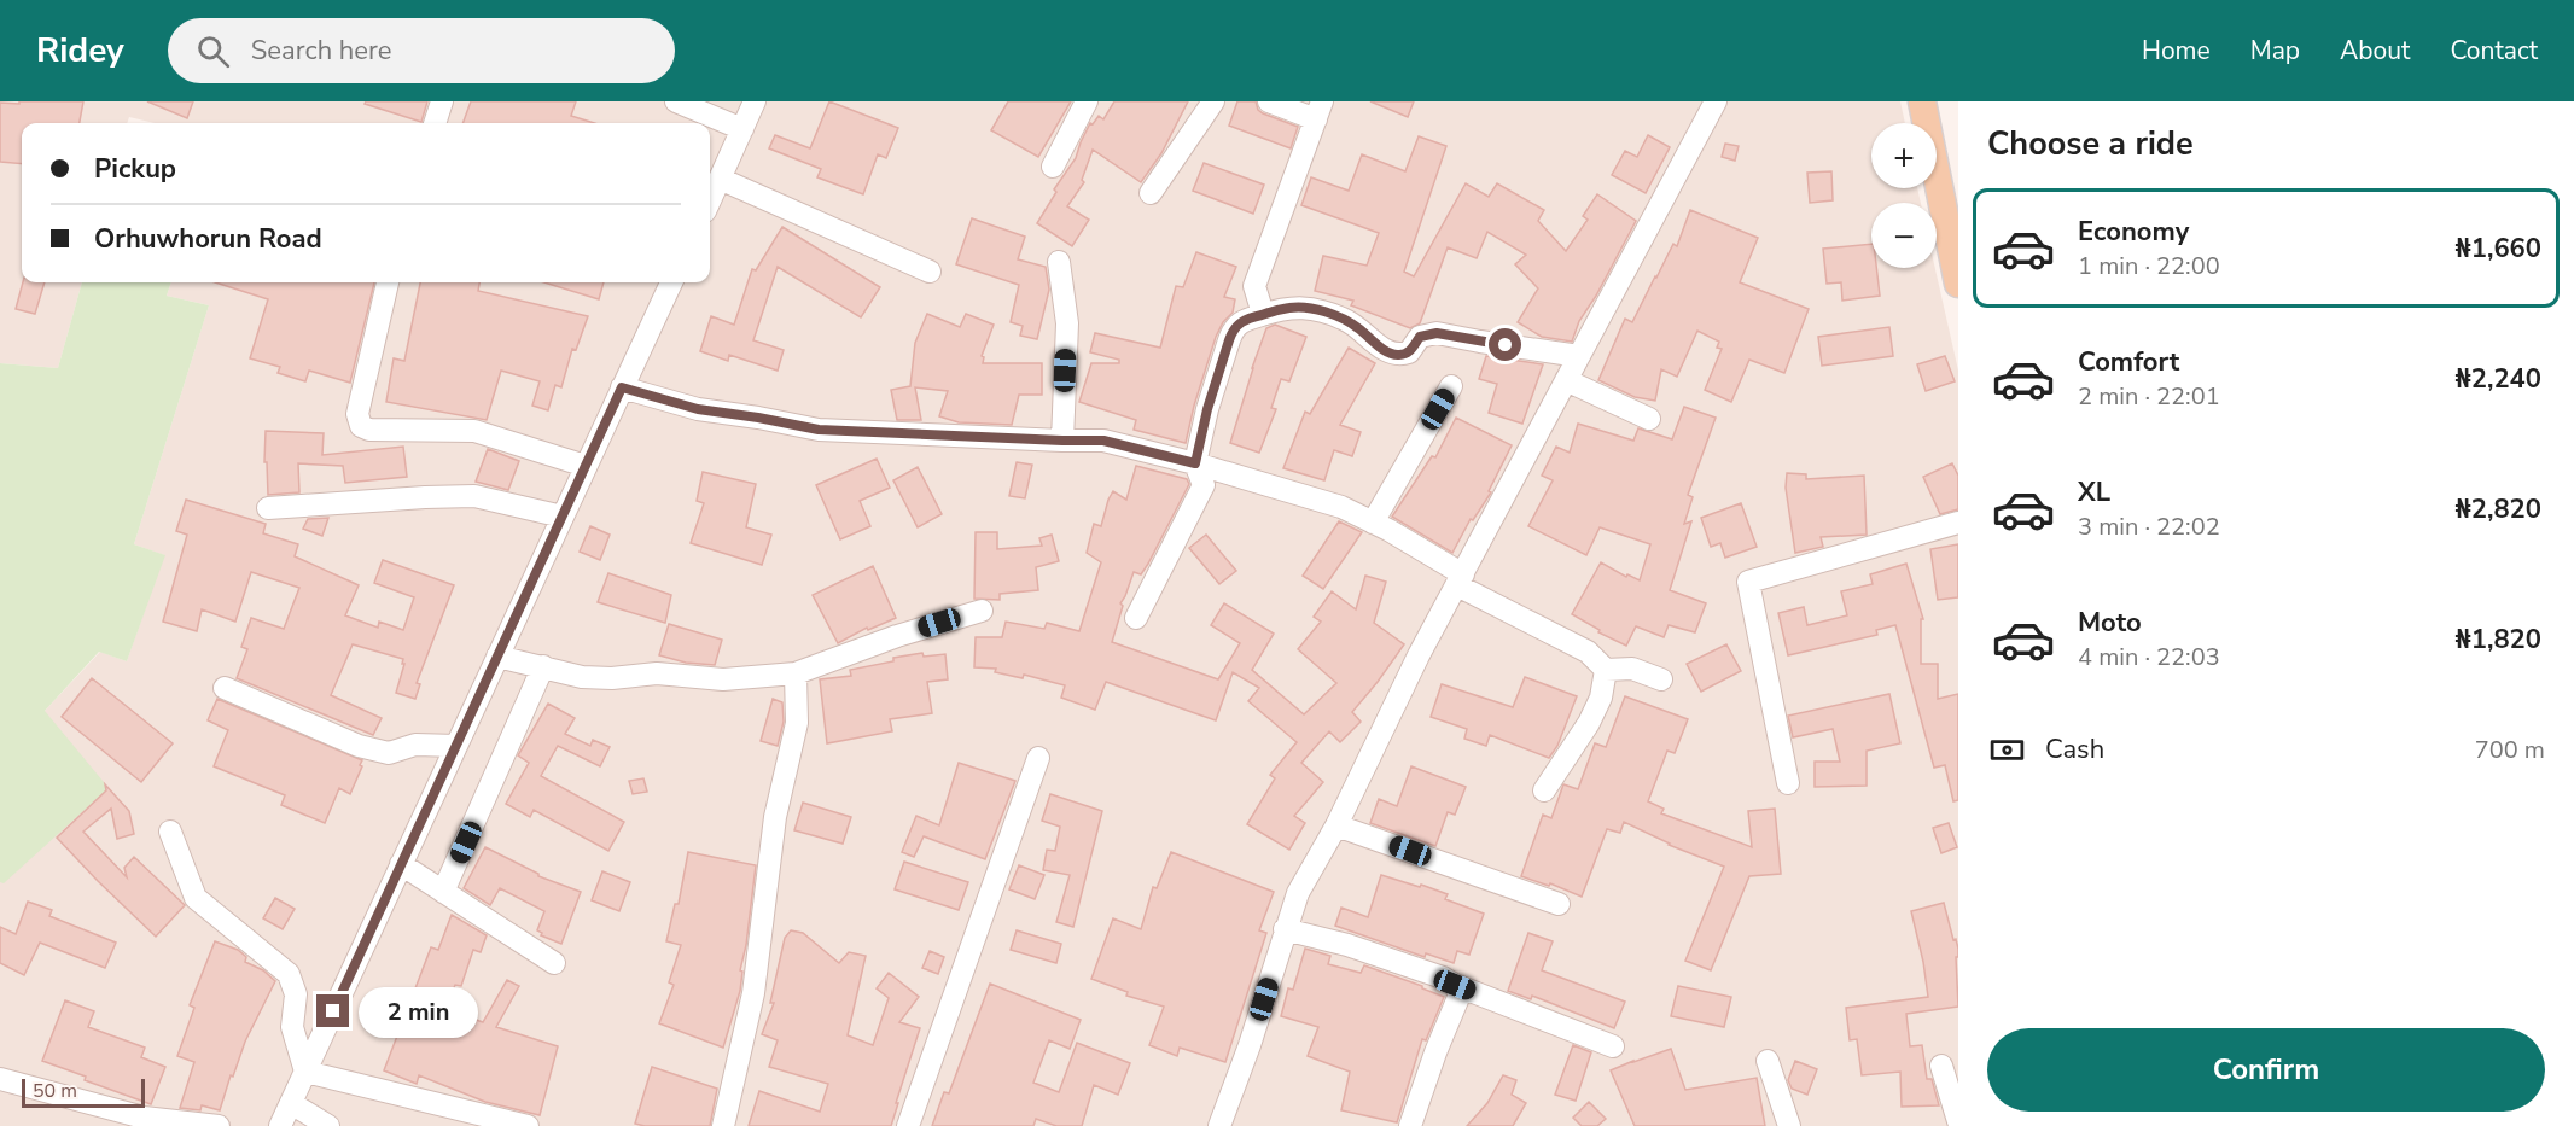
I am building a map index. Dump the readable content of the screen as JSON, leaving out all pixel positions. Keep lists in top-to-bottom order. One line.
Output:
{"scale_bar":"50 m","page":{"header":"Ridey","search":"Search here","nav":["Home","Map","About","Contact"],"heading":"Choose a ride","map_buttons":["+","−"],"banner":["Pickup","Orhuwhorun Road"],"list":[{"name":"Economy","note":"1 min · 22:00","value":"₦1,660"},{"name":"Comfort","note":"2 min · 22:01","value":"₦2,240"},{"name":"XL","note":"3 min · 22:02","value":"₦2,820"},{"name":"Moto","note":"4 min · 22:03","value":"₦1,820"}],"pay":["Cash","700 m"],"bubble":"2 min","buttons":"Confirm","scale":"50 m"}}
